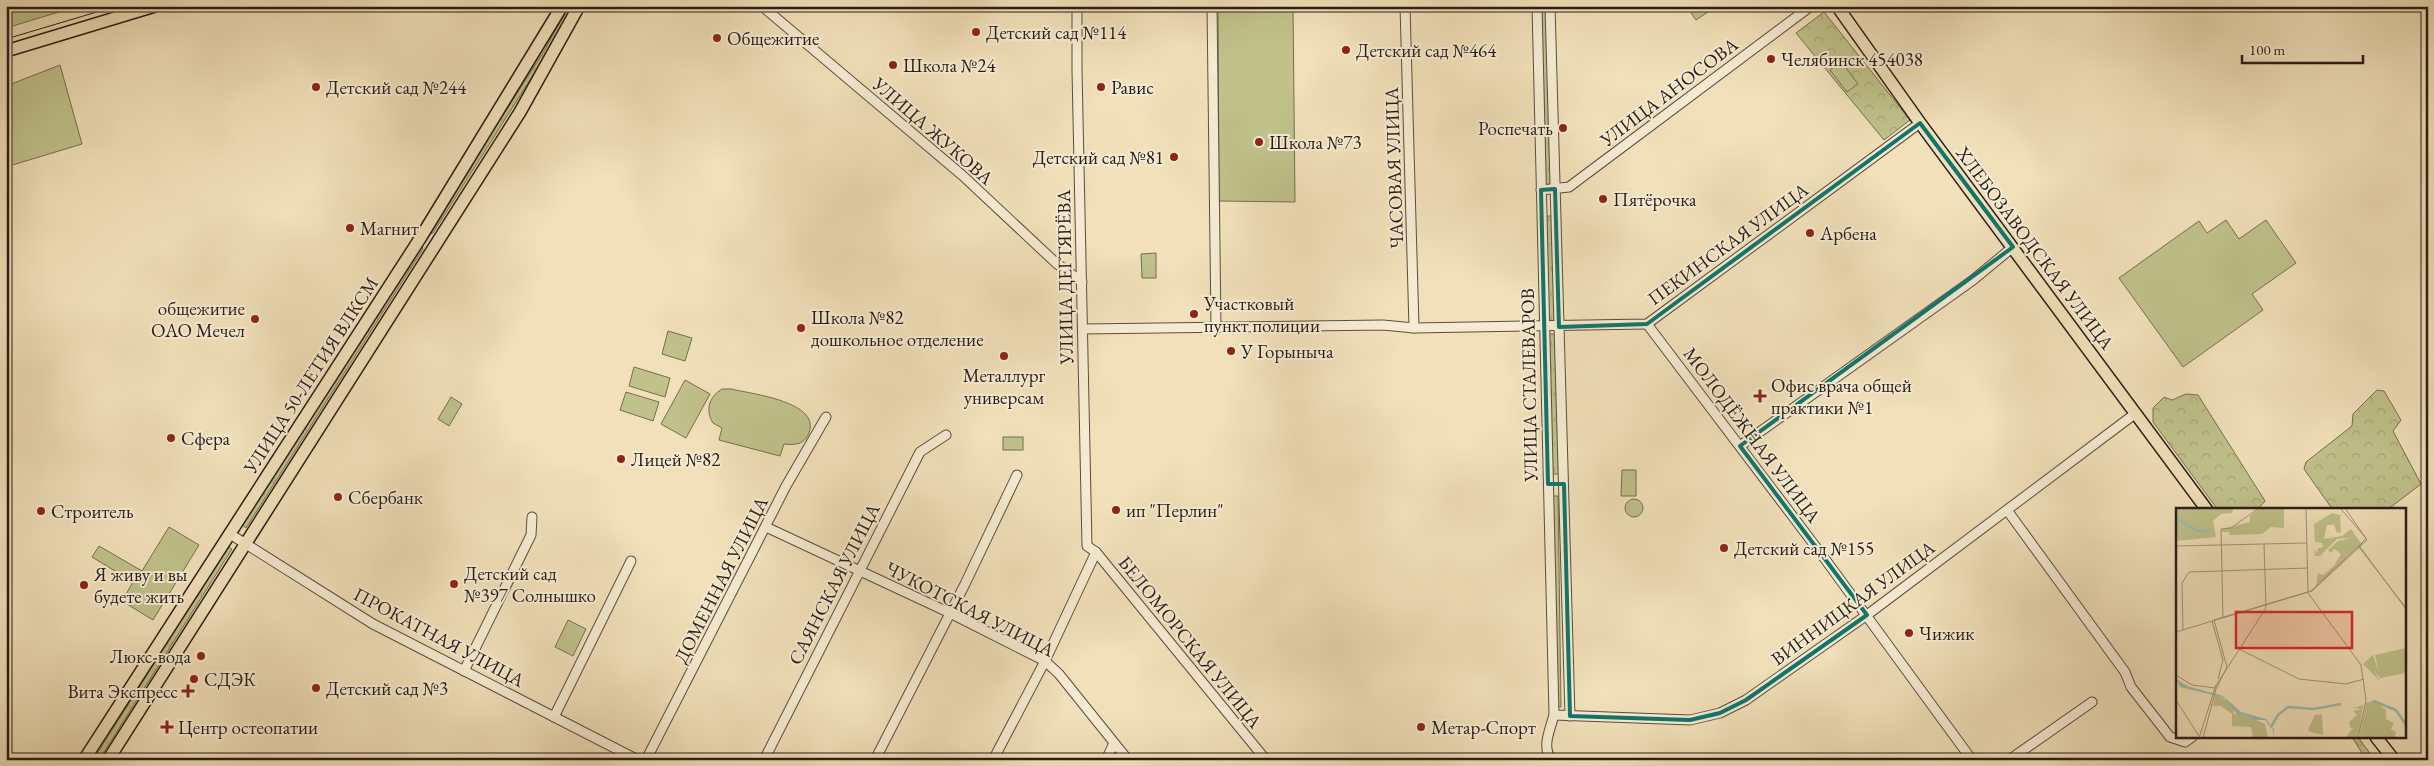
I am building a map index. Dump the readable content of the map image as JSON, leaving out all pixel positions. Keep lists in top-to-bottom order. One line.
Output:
{"streets":{"main road":["ХЛЕБОЗАВОДСКАЯ УЛИЦА","УЛИЦА 50-ЛЕТИЯ ВЛКСМ"],"street":["УЛИЦА АНОСОВА","УЛИЦА ЖУКОВА","ЧАСОВАЯ УЛИЦА","ПЕКИНСКАЯ УЛИЦА","УЛИЦА ДЕГТЯРЁВА","УЛИЦА СТАЛЕВАРОВ","МОЛОДЁЖНАЯ УЛИЦА","ДОМЕННАЯ УЛИЦА","САЯНСКАЯ УЛИЦА","ВИННИЦКАЯ УЛИЦА","ЧУКОТСКАЯ УЛИЦА","ПРОКАТНАЯ УЛИЦА","БЕЛОМОРСКАЯ УЛИЦА"]},"crossings":[["УЛИЦА АНОСОВА","УЛИЦА СТАЛЕВАРОВ"],["УЛИЦА ЖУКОВА","УЛИЦА ДЕГТЯРЁВА"],["ЧАСОВАЯ УЛИЦА","ПЕКИНСКАЯ УЛИЦА"],["ПЕКИНСКАЯ УЛИЦА","ХЛЕБОЗАВОДСКАЯ УЛИЦА"],["ПЕКИНСКАЯ УЛИЦА","УЛИЦА ДЕГТЯРЁВА"],["ПЕКИНСКАЯ УЛИЦА","УЛИЦА СТАЛЕВАРОВ"],["ПЕКИНСКАЯ УЛИЦА","МОЛОДЁЖНАЯ УЛИЦА"],["ХЛЕБОЗАВОДСКАЯ УЛИЦА","ВИННИЦКАЯ УЛИЦА"],["УЛИЦА ДЕГТЯРЁВА","БЕЛОМОРСКАЯ УЛИЦА"],["УЛИЦА 50-ЛЕТИЯ ВЛКСМ","ПРОКАТНАЯ УЛИЦА"],["УЛИЦА СТАЛЕВАРОВ","ВИННИЦКАЯ УЛИЦА"],["МОЛОДЁЖНАЯ УЛИЦА","ВИННИЦКАЯ УЛИЦА"],["ДОМЕННАЯ УЛИЦА","ЧУКОТСКАЯ УЛИЦА"],["САЯНСКАЯ УЛИЦА","ЧУКОТСКАЯ УЛИЦА"]],"places":{"other":["Детский сад №114","Общежитие","Детский сад №464","Челябинск 454038","Школа №24","Детский сад №244","Равис","Роспечать","Школа №73","Детский сад №81","Пятёрочка","Магнит","Арбена","Участковый пункт полиции","общежитие ОАО Мечел","Школа №82 дошкольное отделение","У Горыныча","Металлург универсам","Сфера","Лицей №82","Сбербанк","ип \"Перлин\"","Cтроитель","Детский сад №155","Детский сад №397 Солнышко","Я живу и вы будете жить","Чижик","Люкс-вода","СДЭК","Детский сад №3","Метар-Спорт"],"health":["Офис врача общей практики №1","Вита Экспресс","Центр остеопатии"]},"scale_bar":"100 m"}
